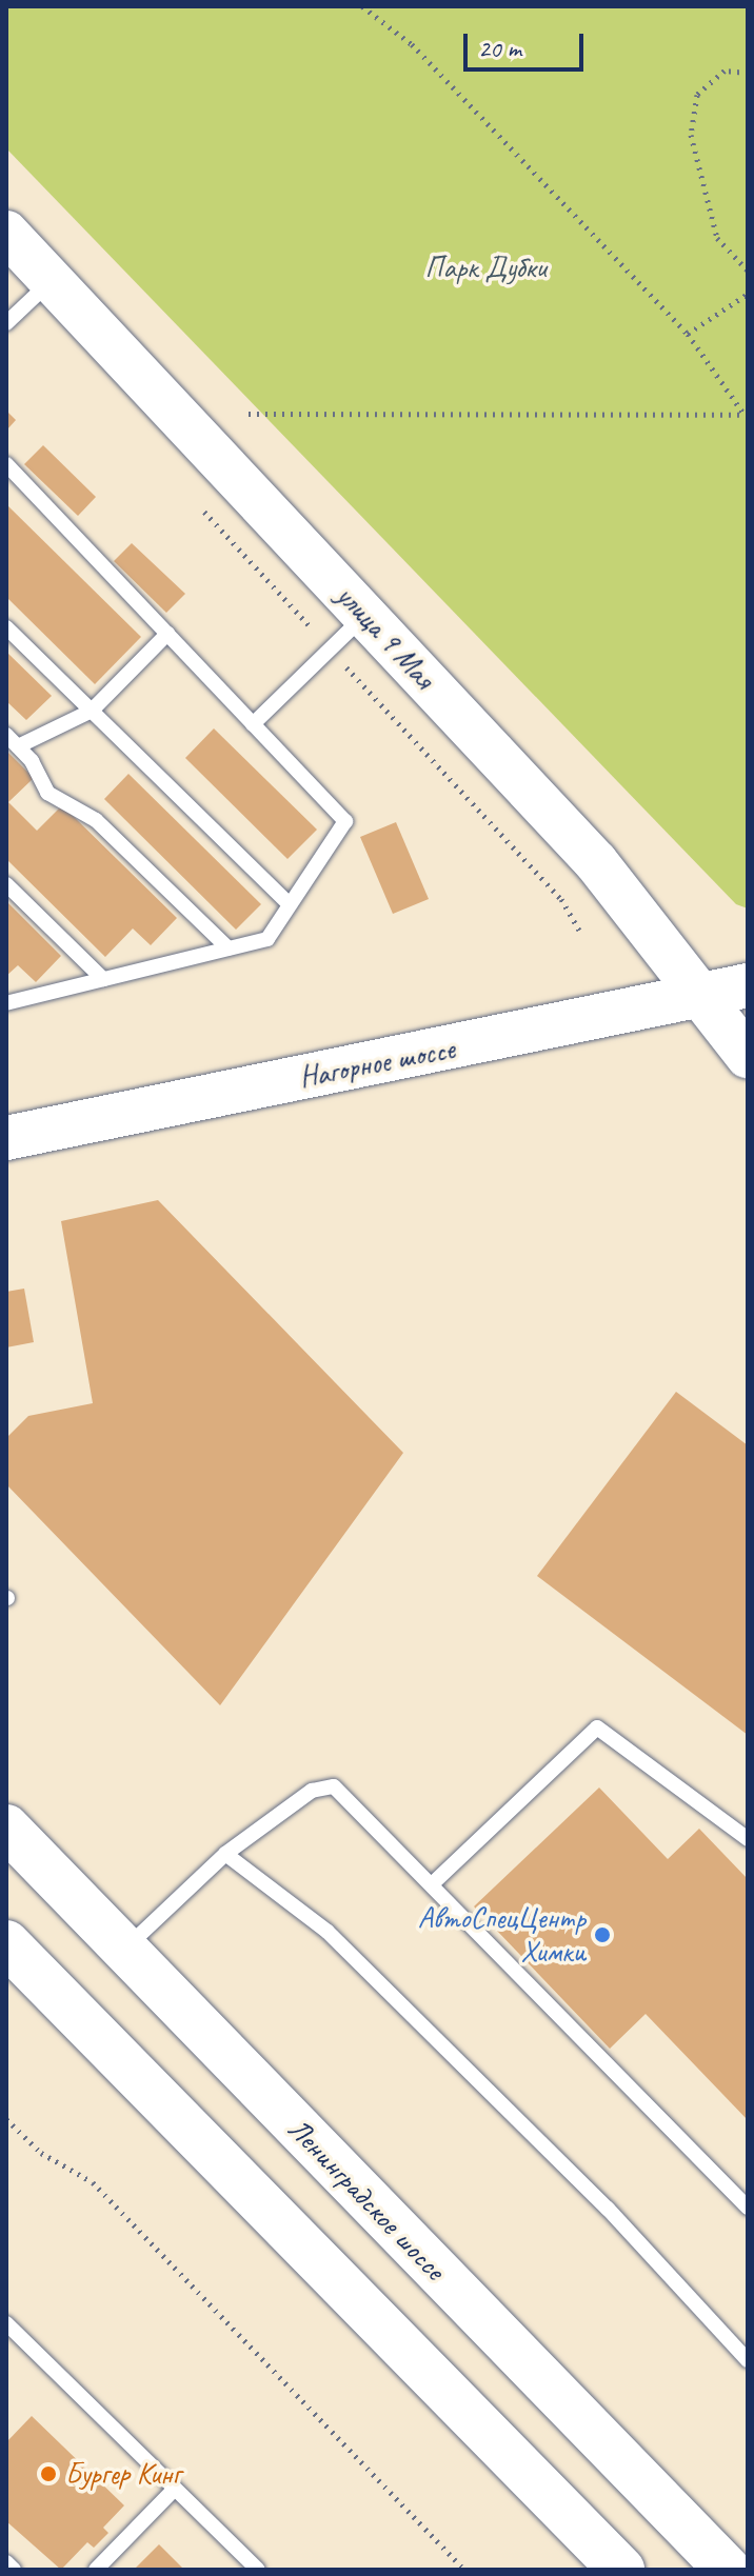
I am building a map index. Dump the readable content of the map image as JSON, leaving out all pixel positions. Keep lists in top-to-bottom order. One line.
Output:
{"streets":{"highway":["Ленинградское шоссе"],"main road":["улица 9 Мая","Нагорное шоссе"]},"crossings":[["улица 9 Мая","Нагорное шоссе"]],"parks":["Парк Дубки"],"places":["АвтоСпецЦентр Химки","Бургер Кинг"],"scale_bar":"20 m"}
